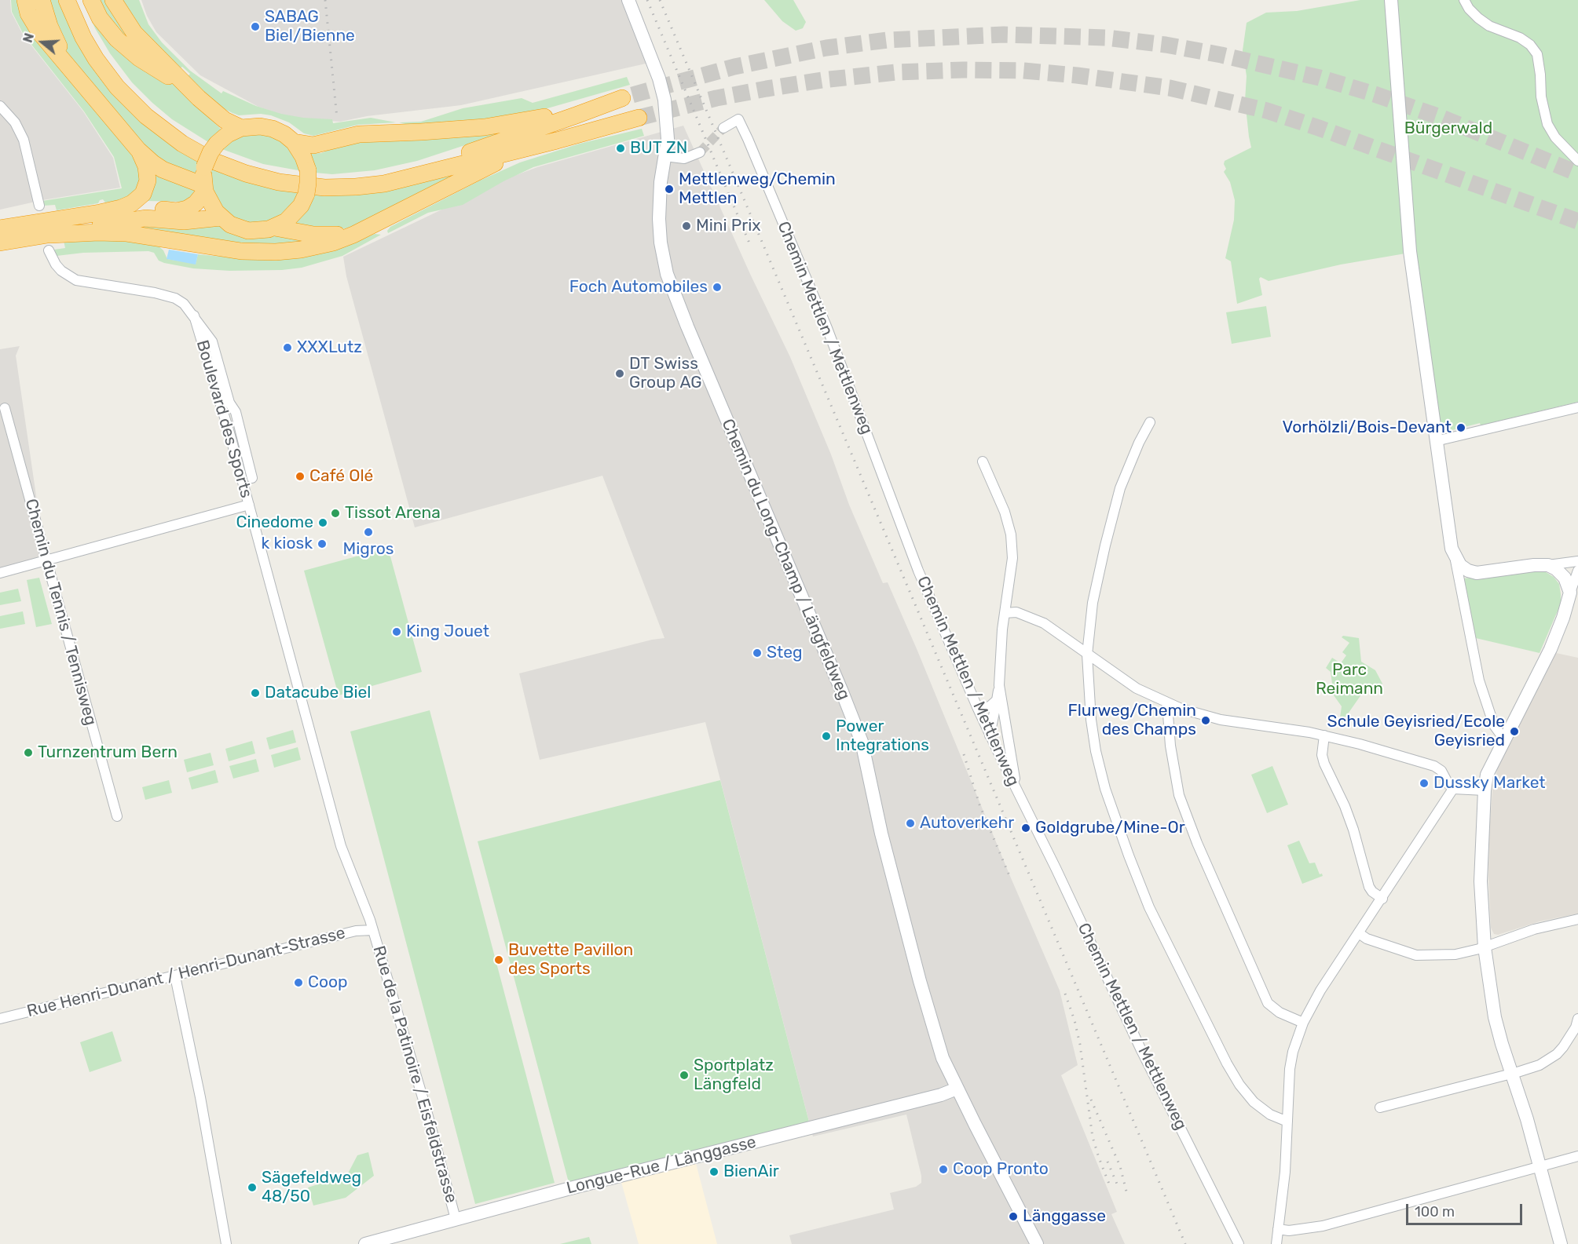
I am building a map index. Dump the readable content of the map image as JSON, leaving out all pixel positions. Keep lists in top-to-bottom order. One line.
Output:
{"streets":{"street":["Chemin Mettlen / Mettlenweg","Boulevard des Sports","Chemin du Long-Champ / Längfeldweg","Chemin du Tennis / Tennisweg","Rue Henri-Dunant / Henri-Dunant-Strasse","Rue de la Patinoire / Eisfeldstrasse","Longue-Rue / Länggasse"]},"crossings":[["Boulevard des Sports","Rue Henri-Dunant / Henri-Dunant-Strasse"],["Boulevard des Sports","Rue de la Patinoire / Eisfeldstrasse"],["Chemin du Long-Champ / Längfeldweg","Longue-Rue / Länggasse"],["Rue Henri-Dunant / Henri-Dunant-Strasse","Rue de la Patinoire / Eisfeldstrasse"],["Rue de la Patinoire / Eisfeldstrasse","Longue-Rue / Länggasse"]],"parks":["Bürgerwald","Parc Reimann"],"places":["SABAG Biel/Bienne","BUT ZN","Mettlenweg/Chemin Mettlen","Mini Prix","Foch Automobiles","XXXLutz","DT Swiss Group AG","Vorhölzli/Bois-Devant","Café Olé","Tissot Arena","Cinedome","Migros","k kiosk","King Jouet","Steg","Datacube Biel","Flurweg/Chemin des Champs","Schule Geyisried/Ecole Geyisried","Power Integrations","Turnzentrum Bern","Dussky Market","Autoverkehr","Goldgrube/Mine-Or","Buvette Pavillon des Sports","Coop","Sportplatz Längfeld","Coop Pronto","BienAir","Sägefeldweg 48/50","Länggasse"],"scale_bar":"100 m","north":"left"}
